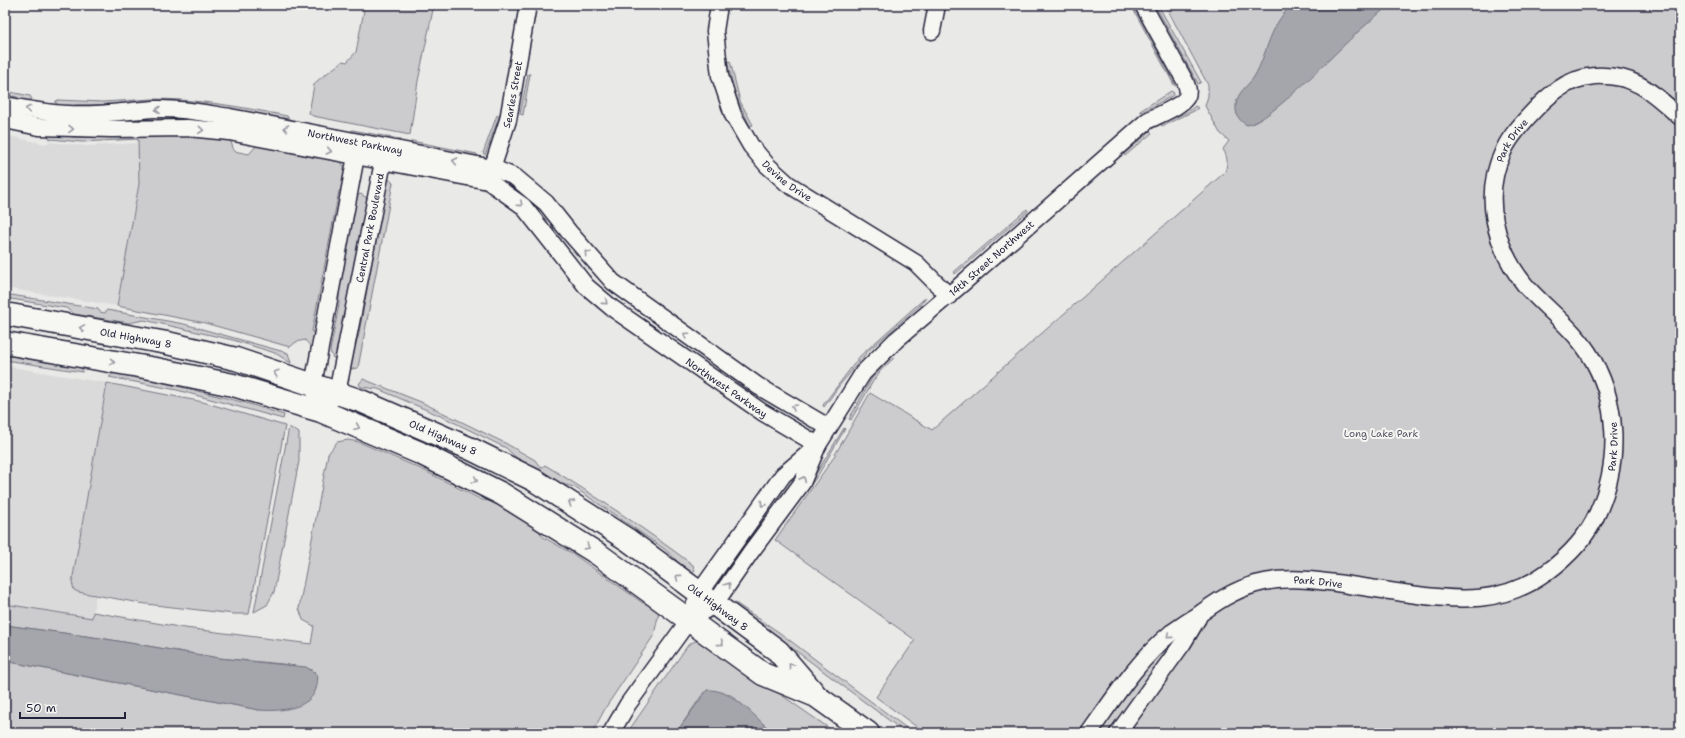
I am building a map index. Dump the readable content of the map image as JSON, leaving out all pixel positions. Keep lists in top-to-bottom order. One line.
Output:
{"streets":{"street":["Searles Street","Northwest Parkway","Park Drive","Devine Drive","Central Park Boulevard","14th Street Northwest","Old Highway 8"]},"crossings":[["Searles Street","Northwest Parkway"],["Northwest Parkway","Central Park Boulevard"],["Northwest Parkway","14th Street Northwest"],["Devine Drive","14th Street Northwest"],["Central Park Boulevard","Old Highway 8"],["14th Street Northwest","Old Highway 8"]],"parks":["Long Lake Park"],"scale_bar":"50 m"}
